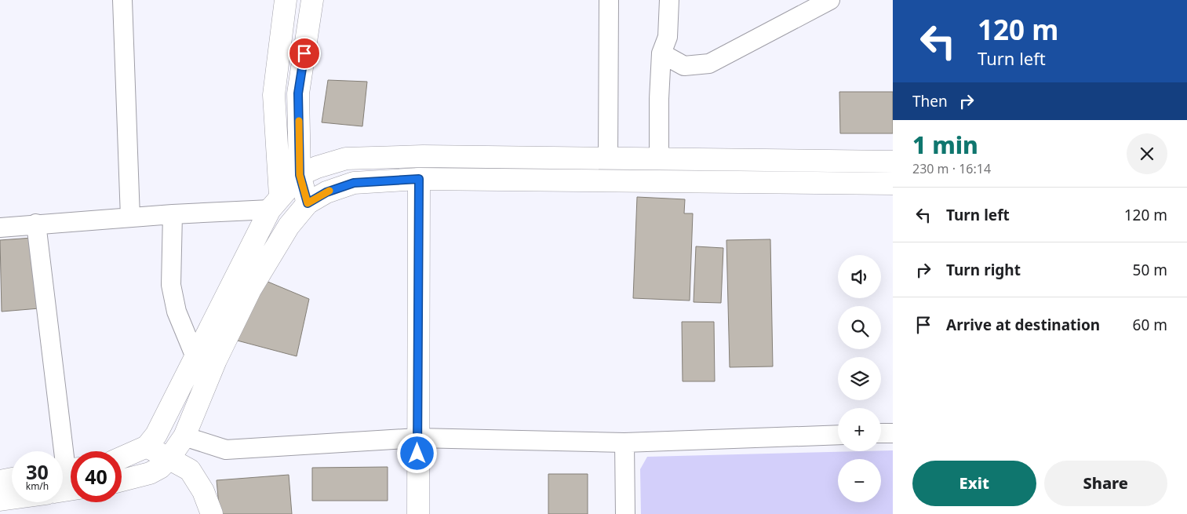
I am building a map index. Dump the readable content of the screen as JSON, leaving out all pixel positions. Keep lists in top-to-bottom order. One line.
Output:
{"page":{"turn":["120 m","Turn left"],"then":"Then","heading":["1 min","230 m · 16:14"],"list":[{"name":"Turn left","value":"120 m"},{"name":"Turn right","value":"50 m"},{"name":"Arrive at destination","value":"60 m"}],"map_buttons":["+","−"],"speed":"30 km/h","limit":"40","buttons":["Exit","Share"]}}
